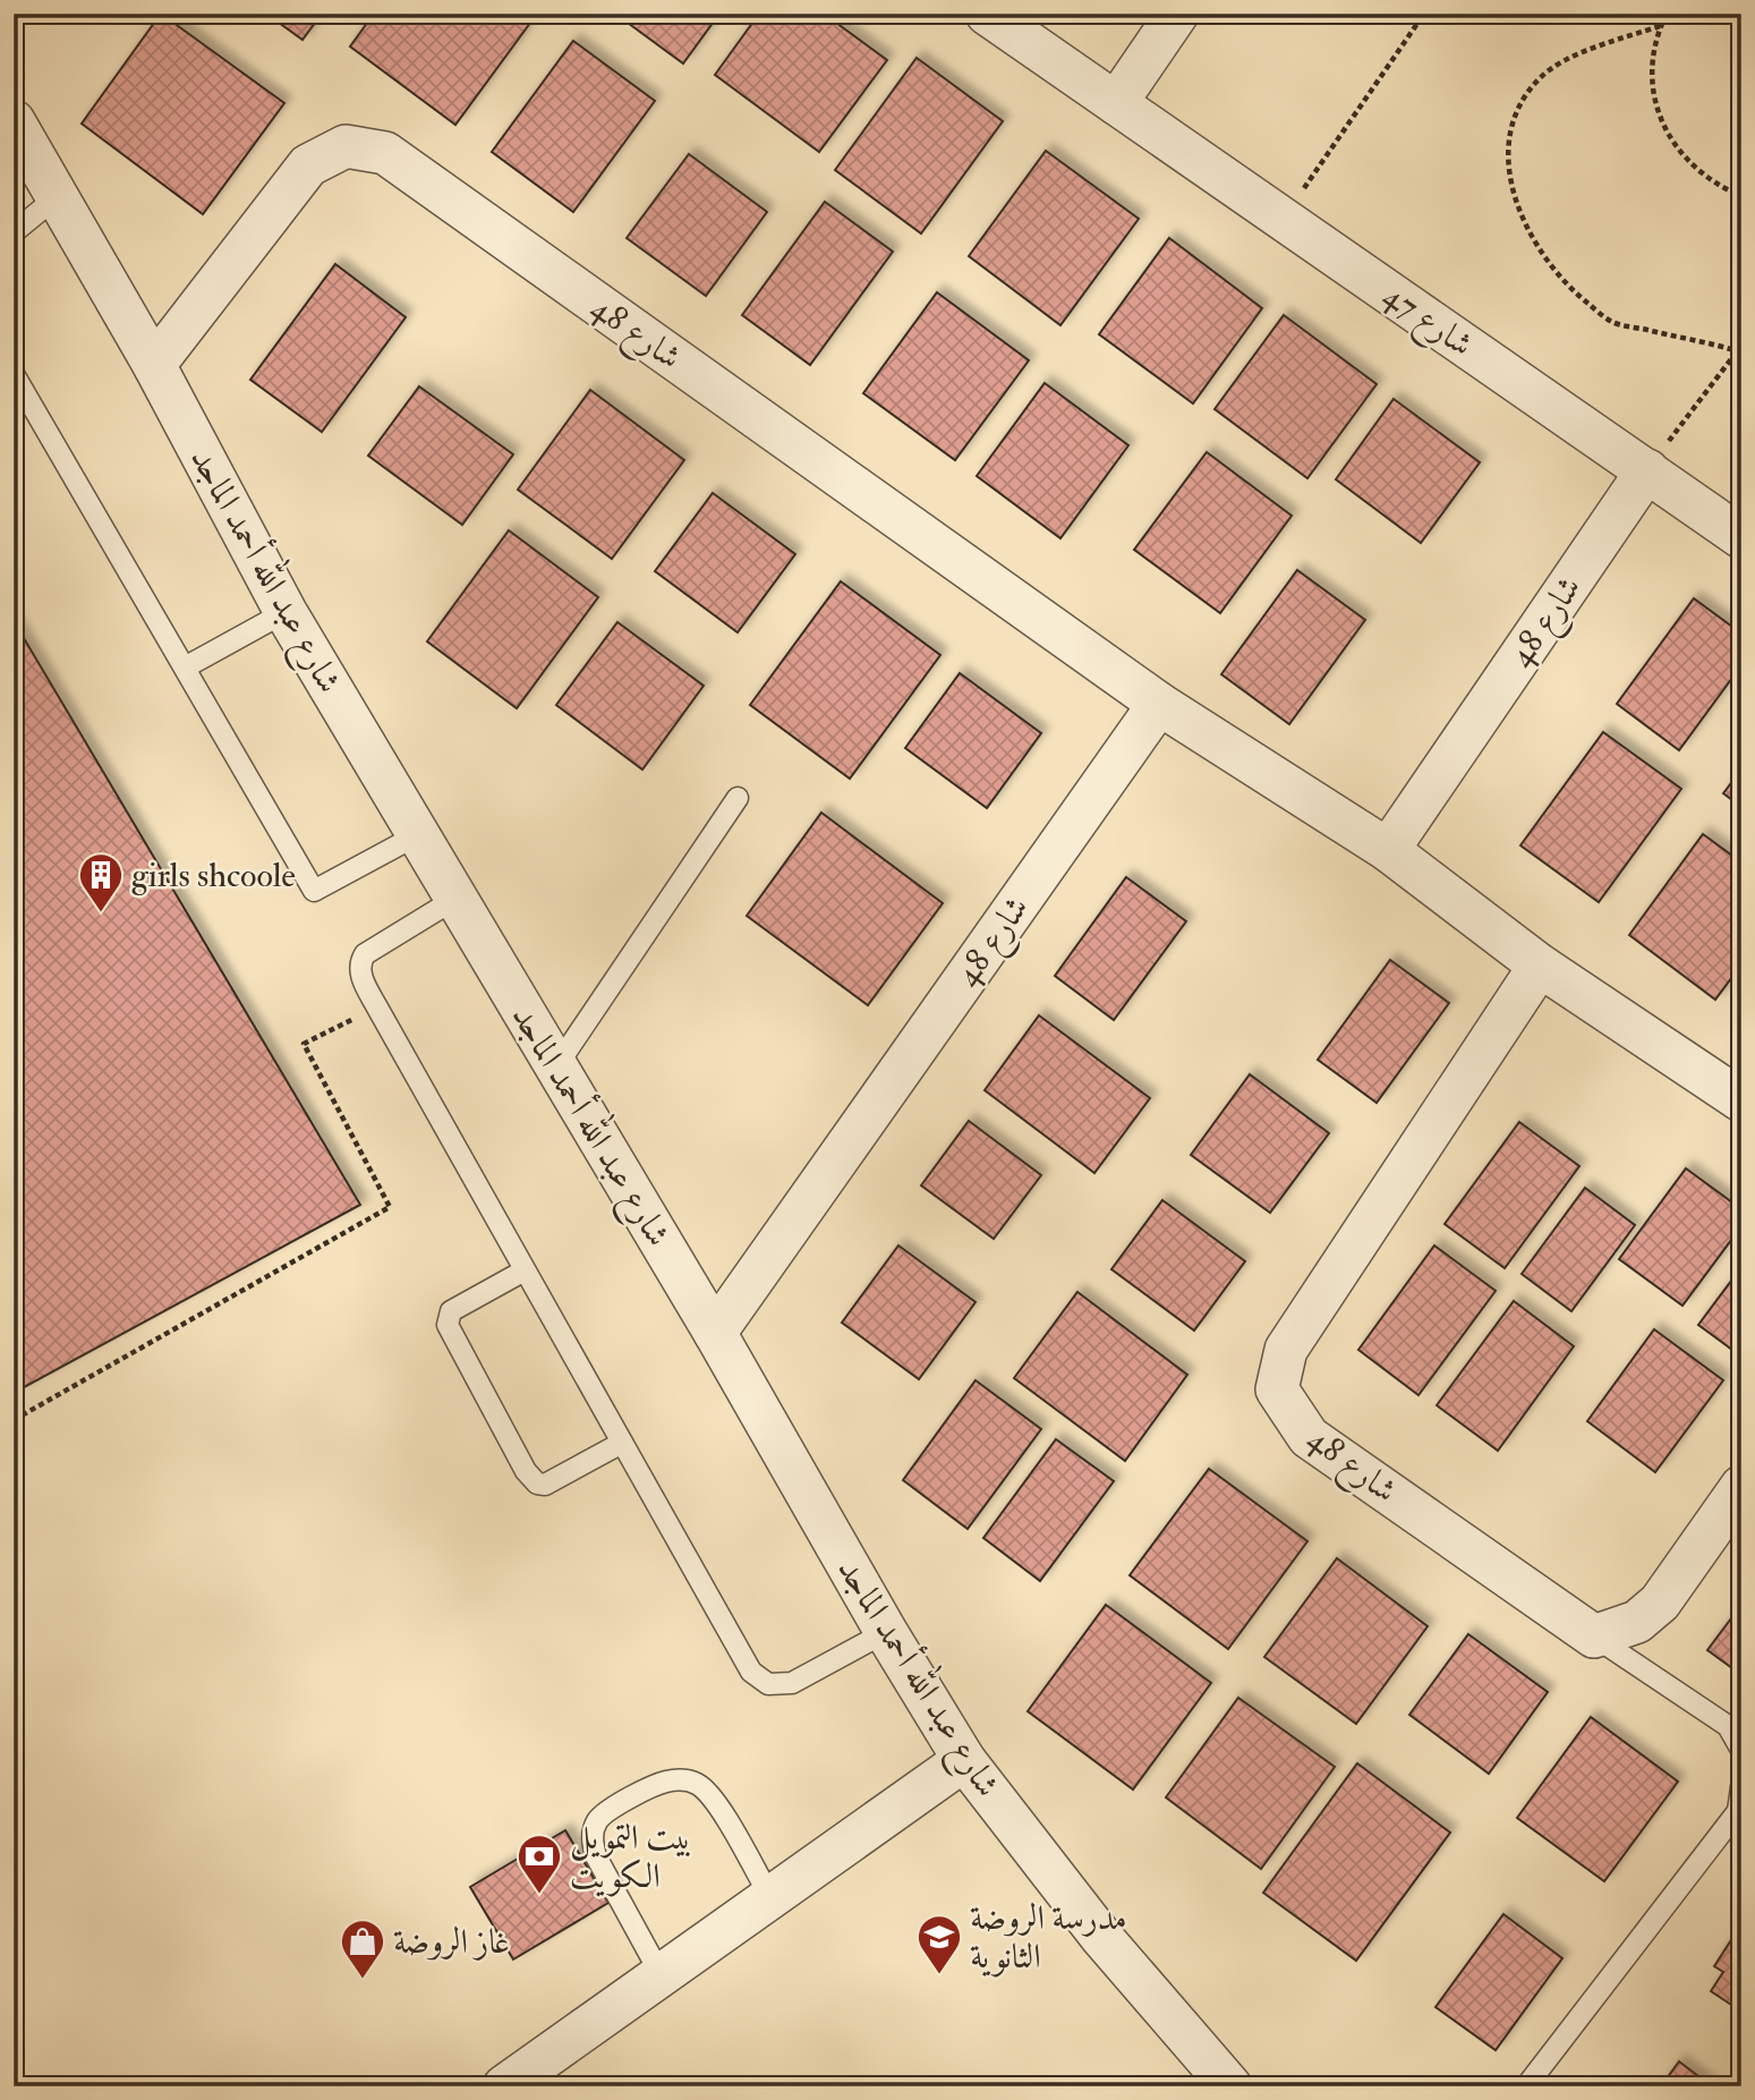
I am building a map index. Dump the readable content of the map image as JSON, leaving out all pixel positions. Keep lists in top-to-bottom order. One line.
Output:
{"streets":{"street":["شارع 47","شارع 48","شارع عبد الله أحمد الماجد"]},"crossings":[["شارع 47","شارع 48"],["شارع 48","شارع عبد الله أحمد الماجد"]],"places":{"building":["girls shcoole"],"bank":["بيت التمويل الكويت"],"school or university":["مدرسة الروضة الثانوية"],"shop":["غاز الروضة"]}}
